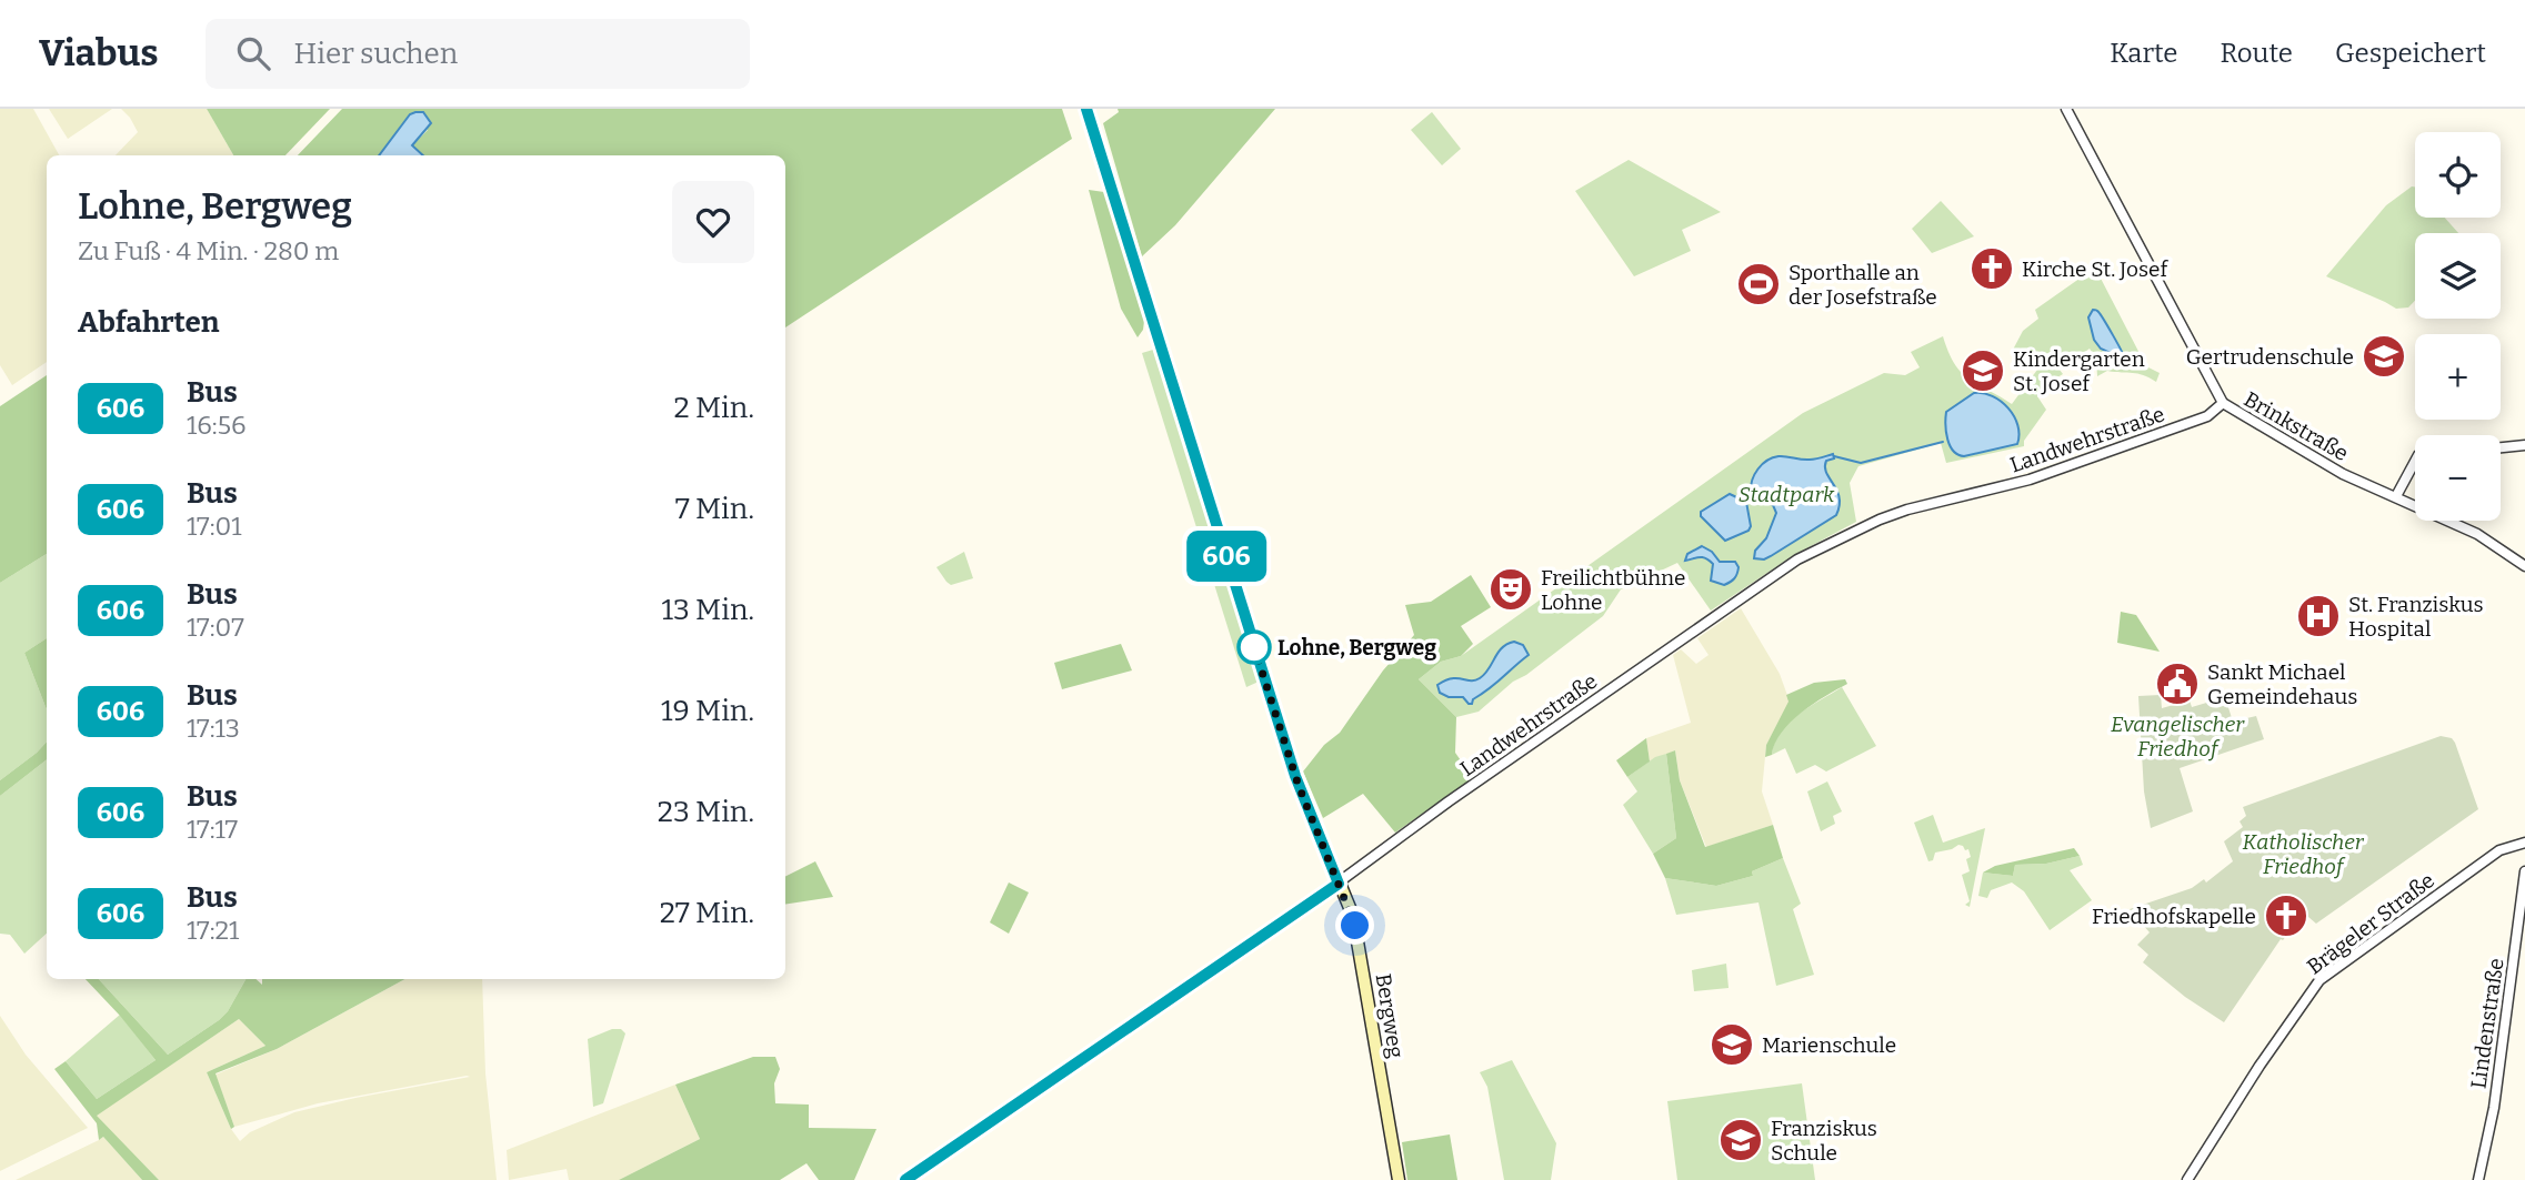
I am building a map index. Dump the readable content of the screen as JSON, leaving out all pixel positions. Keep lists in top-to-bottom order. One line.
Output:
{"streets":{"main road":["Bergweg"],"street":["Brinkstraße","Landwehrstraße","Brägeler Straße","Lindenstraße"]},"crossings":[["Brinkstraße","Landwehrstraße"],["Landwehrstraße","Bergweg"]],"parks":["Stadtpark","Evangelischer Friedhof","Katholischer Friedhof"],"places":{"church":["Kirche St. Josef","Friedhofskapelle"],"sports":["Sporthalle an der Josefstraße"],"school or university":["Gertrudenschule","Kindergarten St. Josef","Marienschule","Franziskus Schule"],"theatre":["Freilichtbühne Lohne"],"hospital":["St. Franziskus Hospital"],"other":["Lohne, Bergweg"],"public building":["Sankt Michael Gemeindehaus"]},"lines":["bus line 606"],"page":{"header":"Viabus","search":"Hier suchen","nav":["Karte","Route","Gespeichert"],"on_map":"606","map_buttons":["+","−"],"heading":[["Lohne, Bergweg","Zu Fuß · 4 Min. · 280 m"],"Abfahrten"],"list":[{"mark":"606","name":"Bus","note":"16:56","value":"2 Min."},{"mark":"606","name":"Bus","note":"17:01","value":"7 Min."},{"mark":"606","name":"Bus","note":"17:07","value":"13 Min."},{"mark":"606","name":"Bus","note":"17:13","value":"19 Min."},{"mark":"606","name":"Bus","note":"17:17","value":"23 Min."},{"mark":"606","name":"Bus","note":"17:21","value":"27 Min."}]}}
